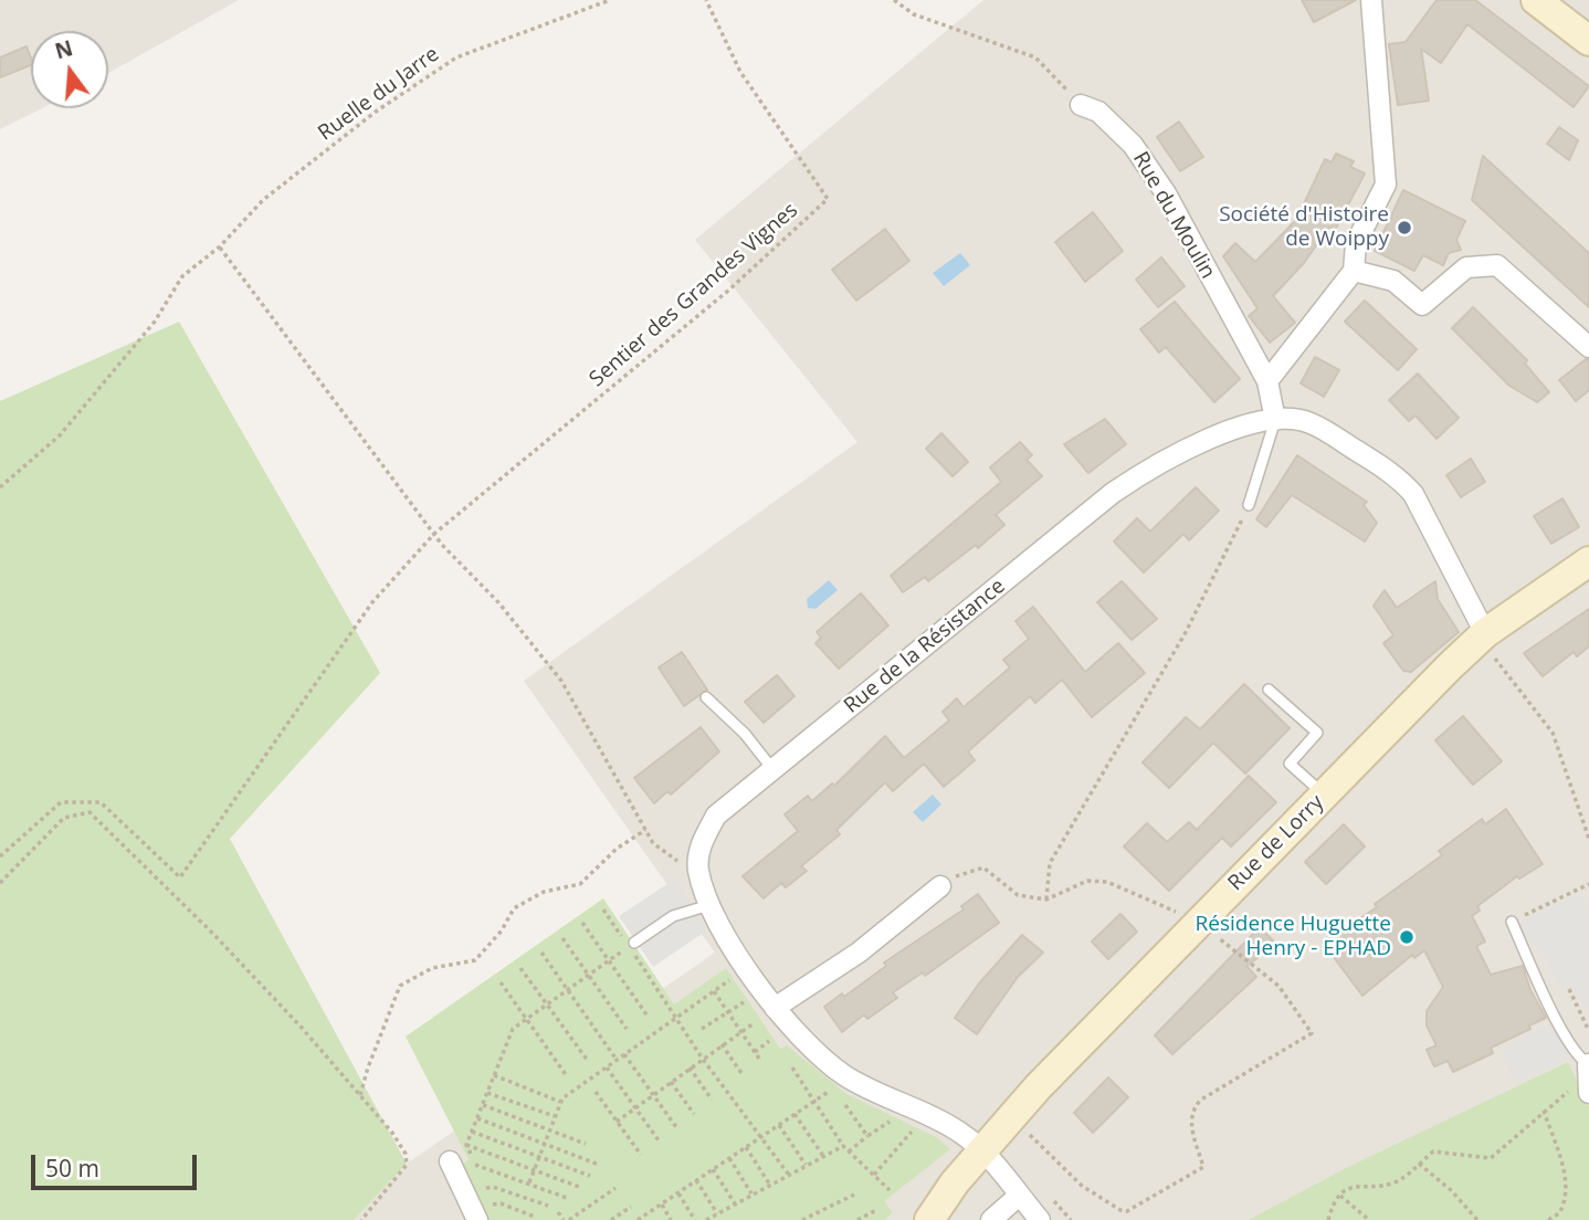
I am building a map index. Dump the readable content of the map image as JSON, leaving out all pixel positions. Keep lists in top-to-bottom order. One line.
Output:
{"streets":{"street":["Rue du Moulin","Rue de la Résistance","Rue de Lorry"],"path":["Ruelle du Jarre","Sentier des Grandes Vignes"]},"crossings":[["Rue du Moulin","Rue de la Résistance"],["Rue de la Résistance","Rue de Lorry"]],"places":["Société d'Histoire de Woippy","Résidence Huguette Henry - EPHAD"],"scale_bar":"50 m","north":"top"}
